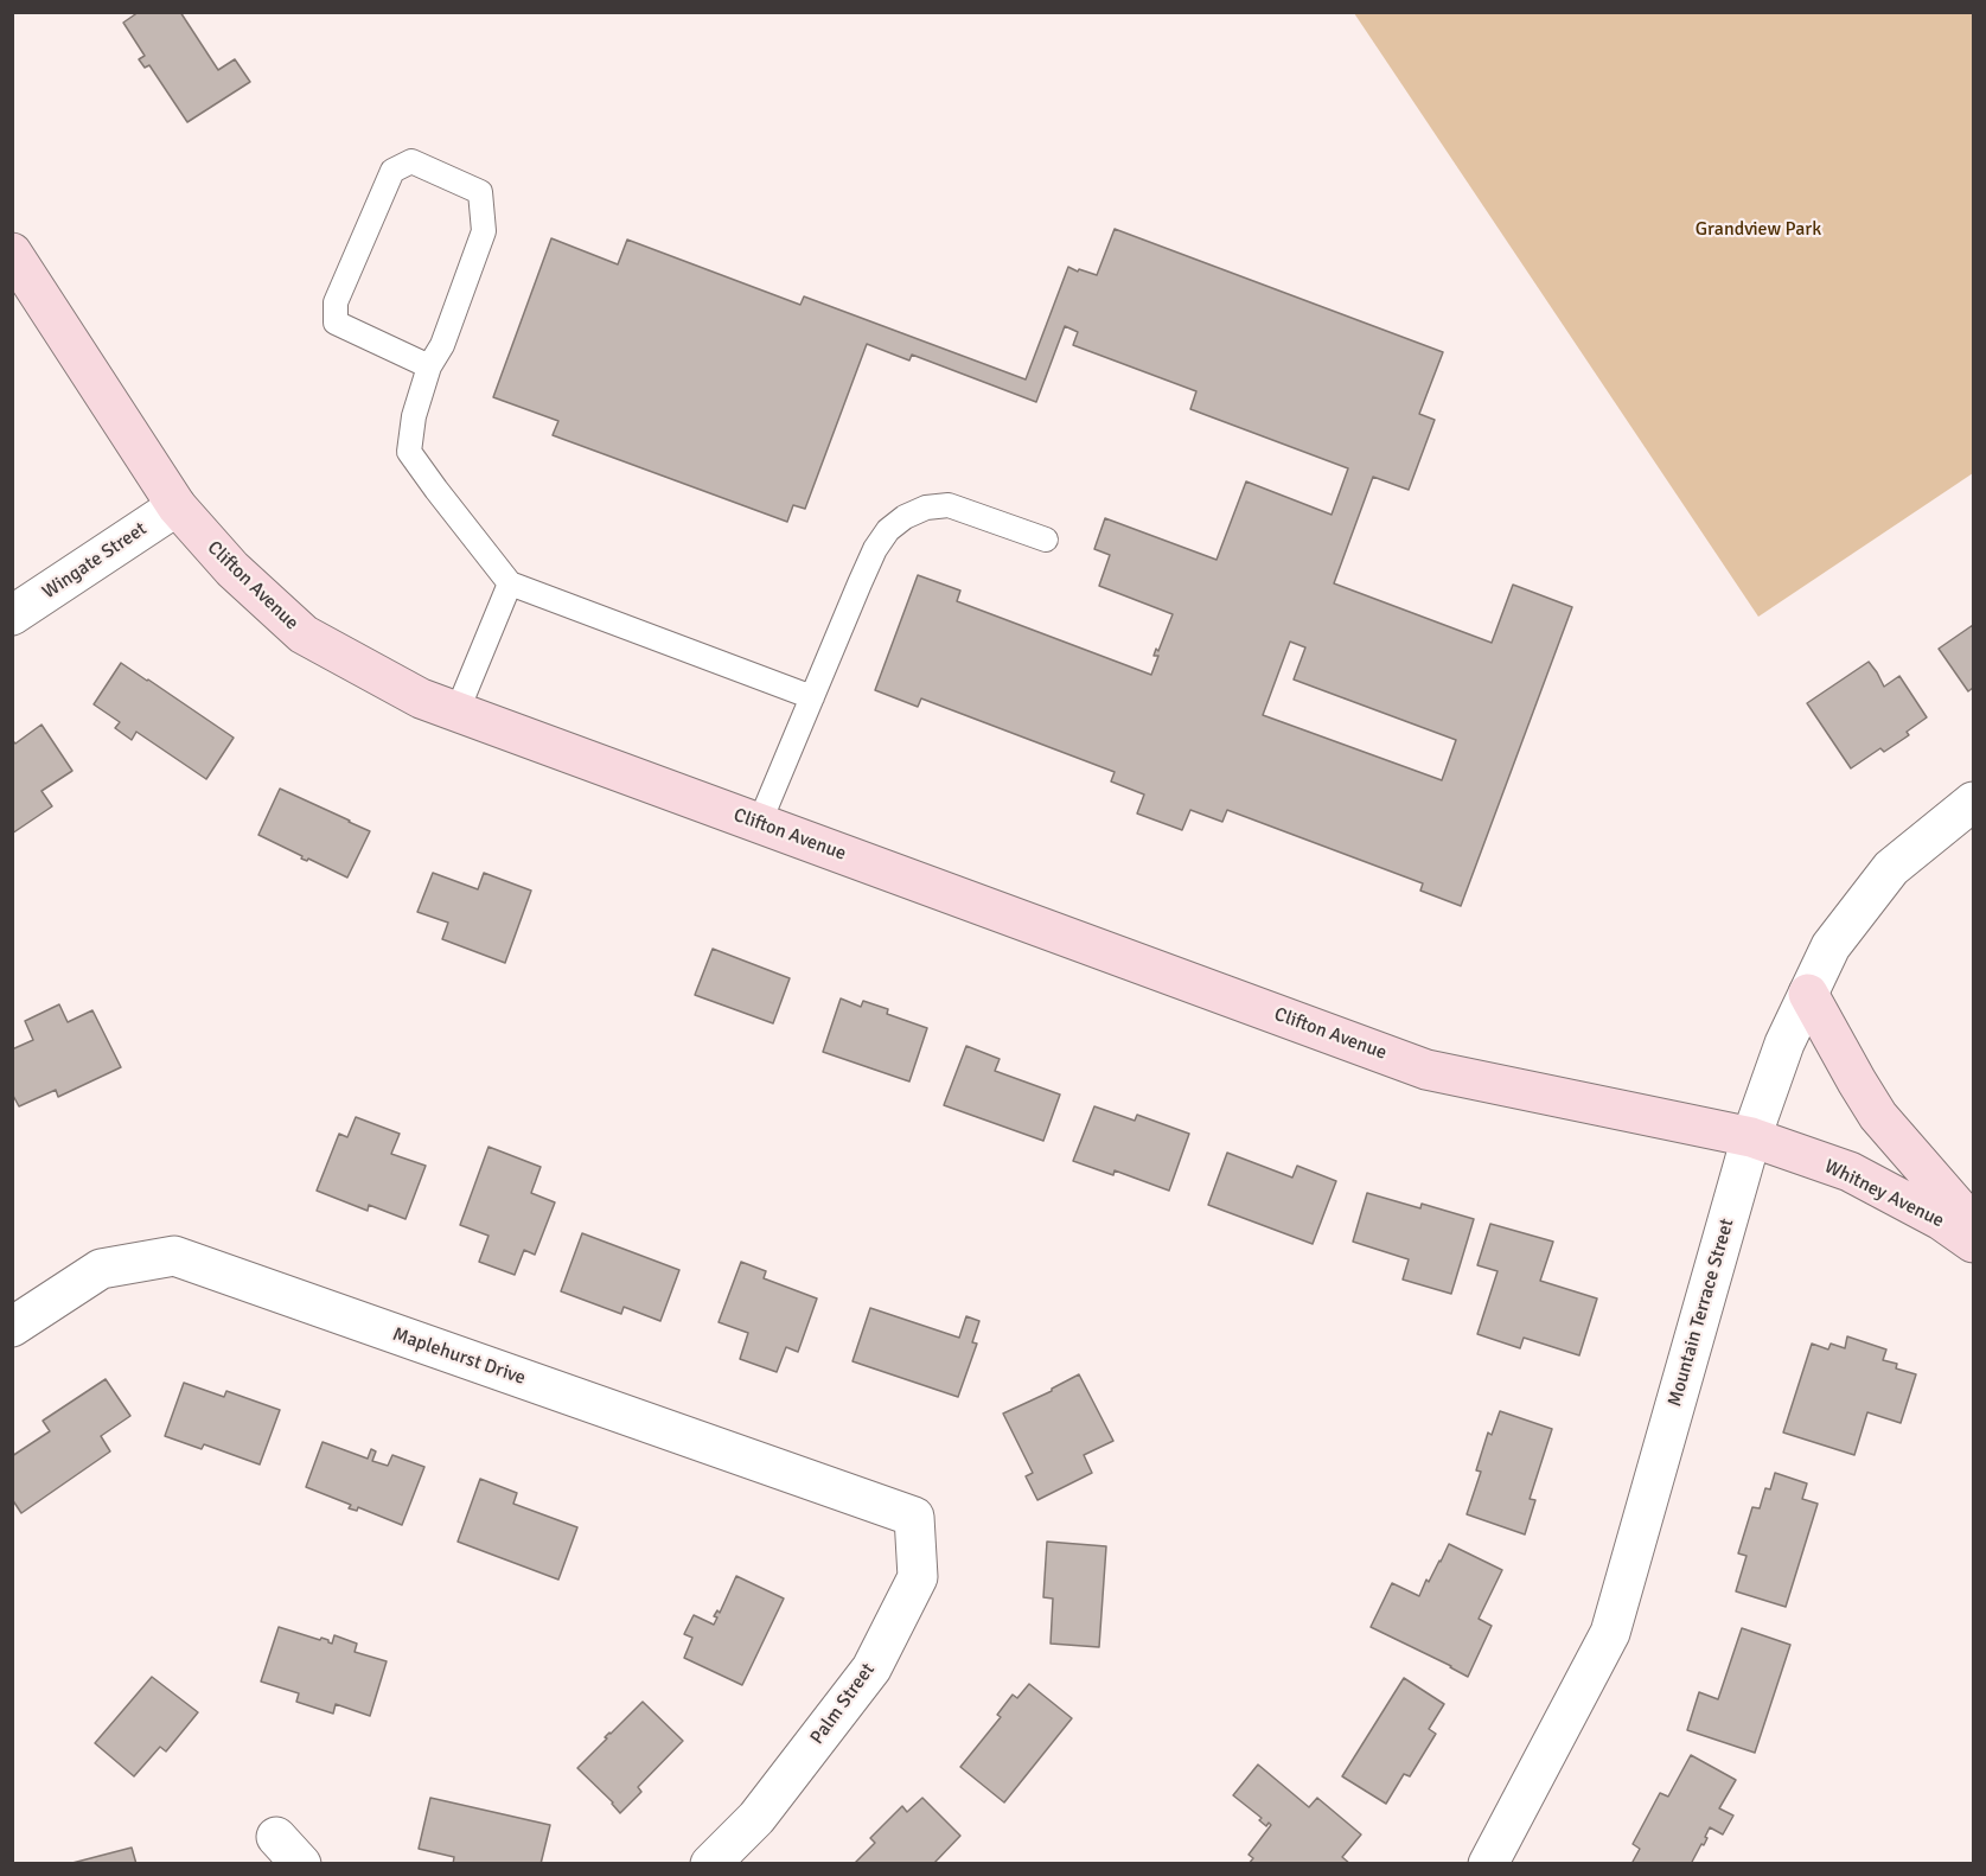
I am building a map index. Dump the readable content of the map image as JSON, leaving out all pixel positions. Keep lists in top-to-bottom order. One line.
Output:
{"streets":{"main road":["Clifton Avenue","Whitney Avenue"],"street":["Wingate Street","Mountain Terrace Street","Maplehurst Drive","Palm Street"]},"crossings":[["Wingate Street","Clifton Avenue"],["Clifton Avenue","Whitney Avenue"],["Clifton Avenue","Mountain Terrace Street"],["Whitney Avenue","Mountain Terrace Street"],["Maplehurst Drive","Palm Street"]],"parks":["Grandview Park"]}
